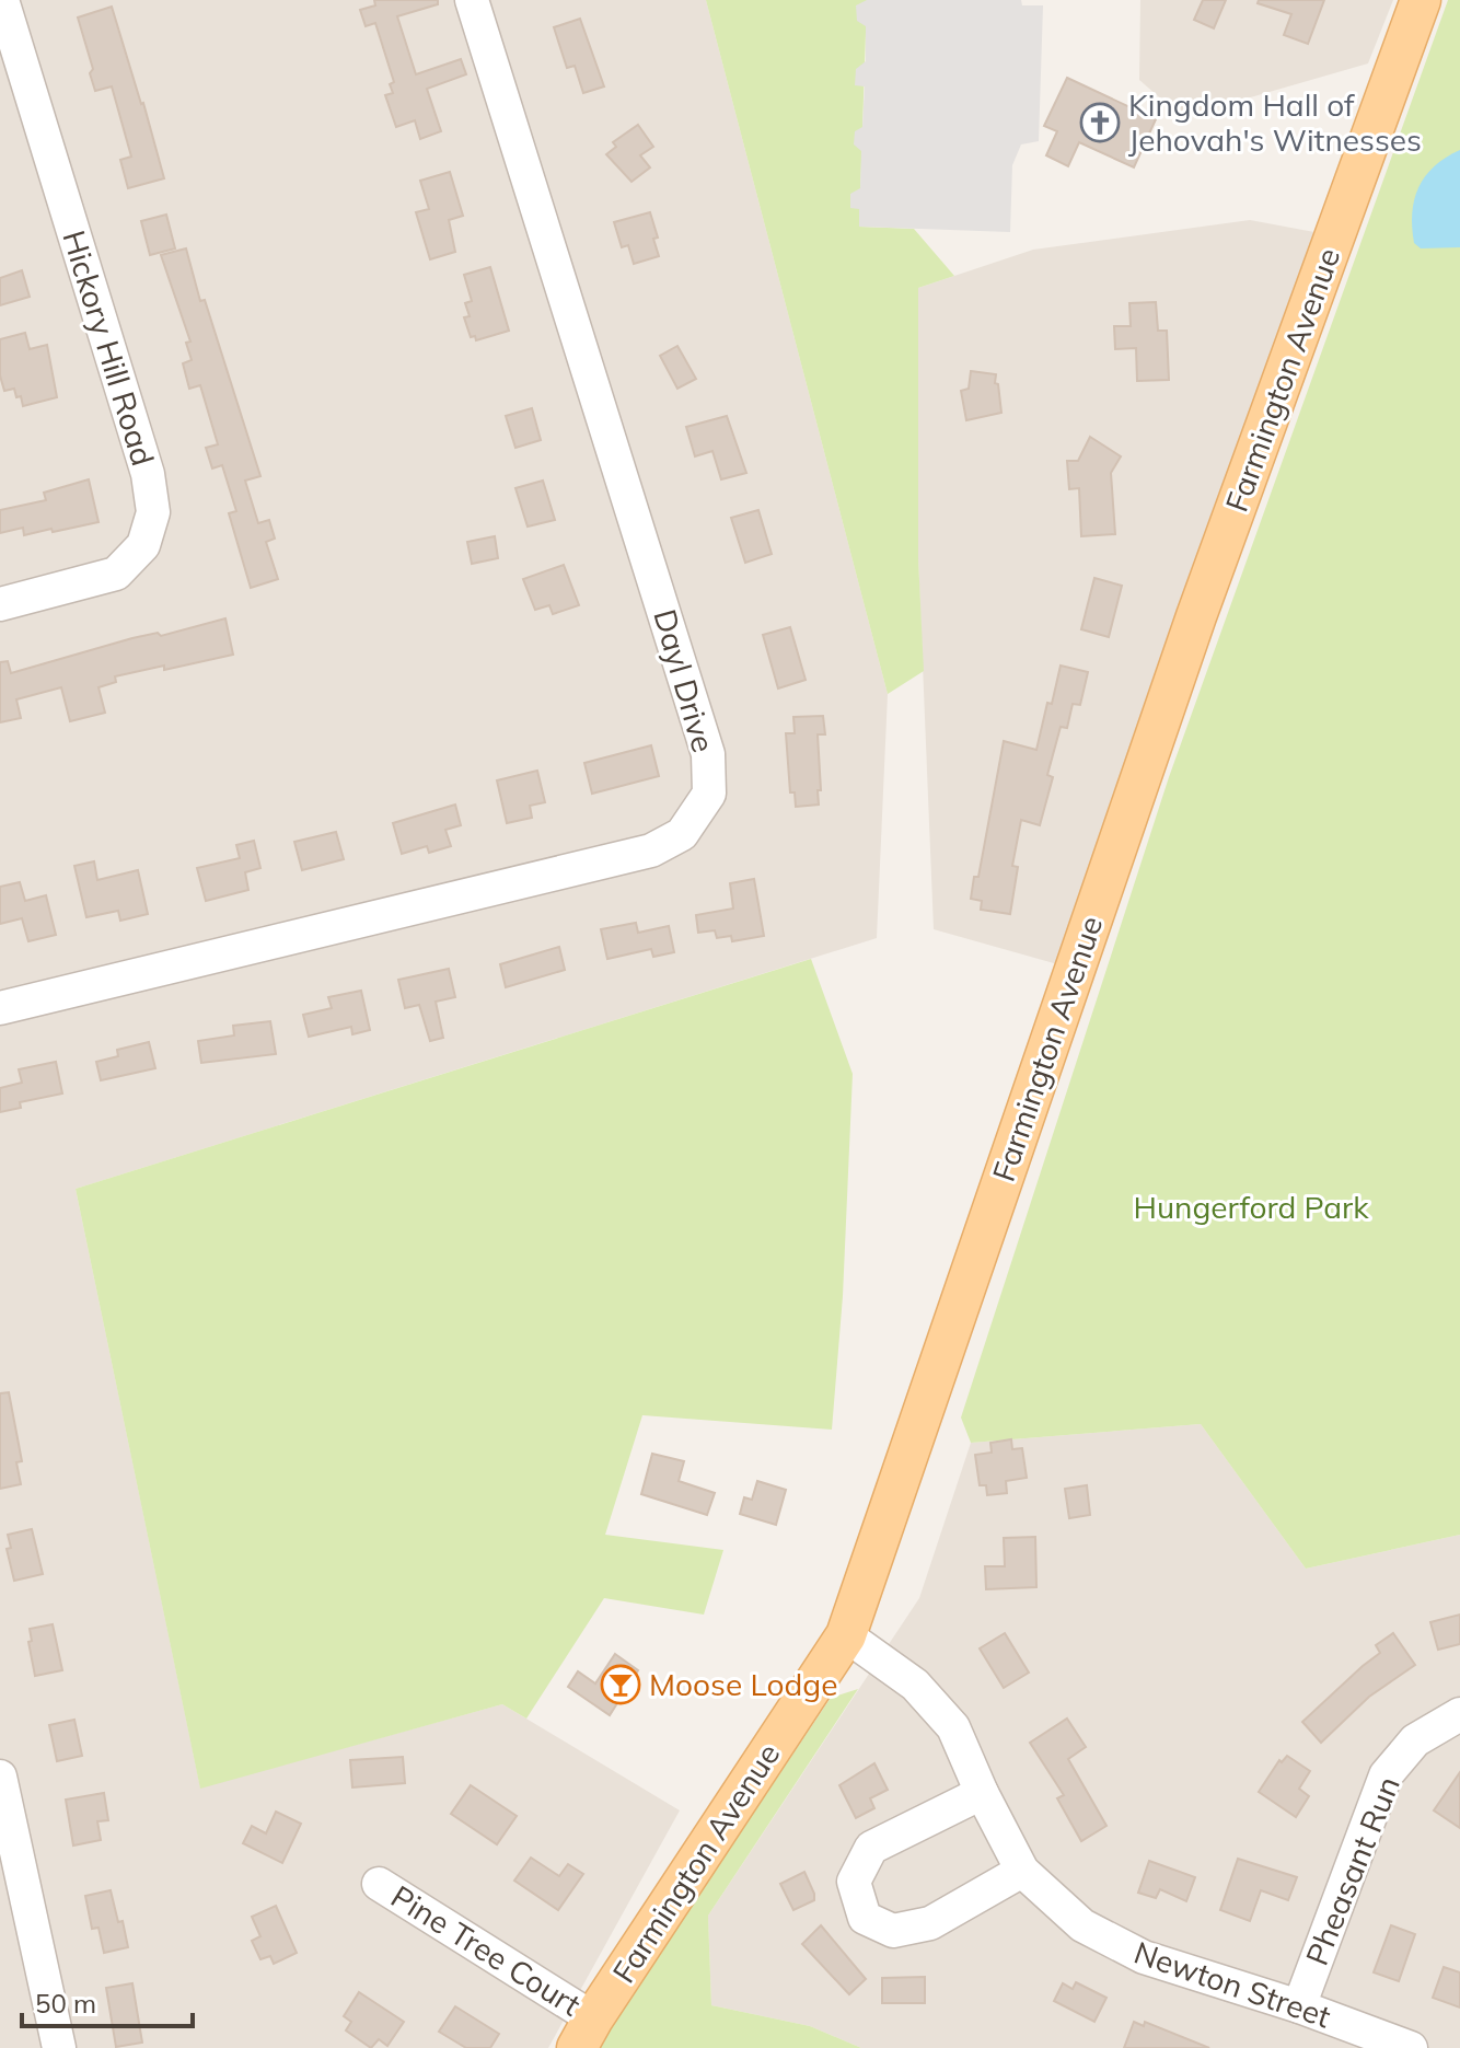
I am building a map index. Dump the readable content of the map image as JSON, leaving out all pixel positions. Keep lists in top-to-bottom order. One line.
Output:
{"streets":{"main road":["Farmington Avenue"],"street":["Hickory Hill Road","Dayl Drive","Pheasant Run","Pine Tree Court","Newton Street"]},"crossings":[["Farmington Avenue","Pine Tree Court"],["Farmington Avenue","Newton Street"],["Pheasant Run","Newton Street"]],"parks":["Hungerford Park"],"places":{"church":["Kingdom Hall of Jehovah's Witnesses"],"bar":["Moose Lodge"]},"scale_bar":"50 m"}
